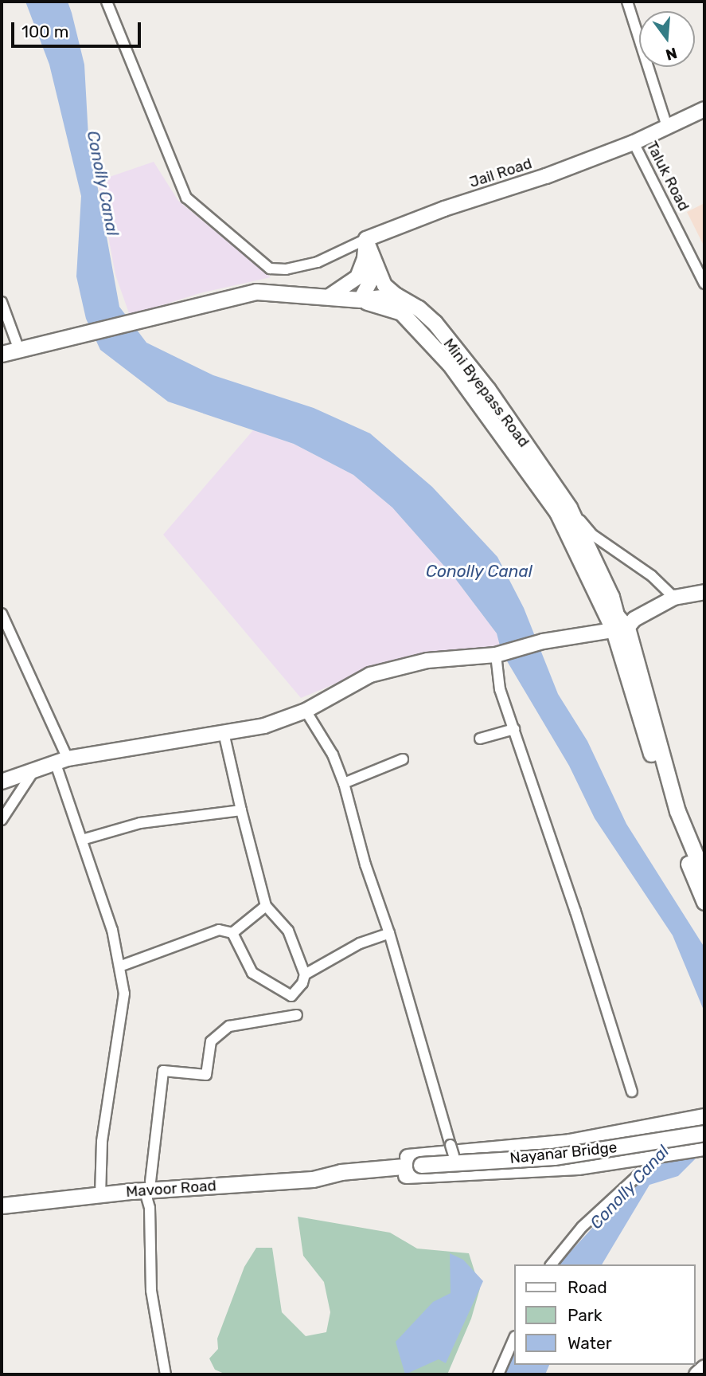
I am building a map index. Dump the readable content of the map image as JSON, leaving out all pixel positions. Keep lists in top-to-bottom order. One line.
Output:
{"streets":{"main road":["Mini Byepass Road","Nayanar Bridge","Mavoor Road"],"street":["Jail Road","Taluk Road"]},"crossings":[["Jail Road","Taluk Road"],["Nayanar Bridge","Mavoor Road"]],"water":["Conolly Canal"],"legend":["Road","Park","Water"],"scale_bar":"100 m","north":"bottom"}
